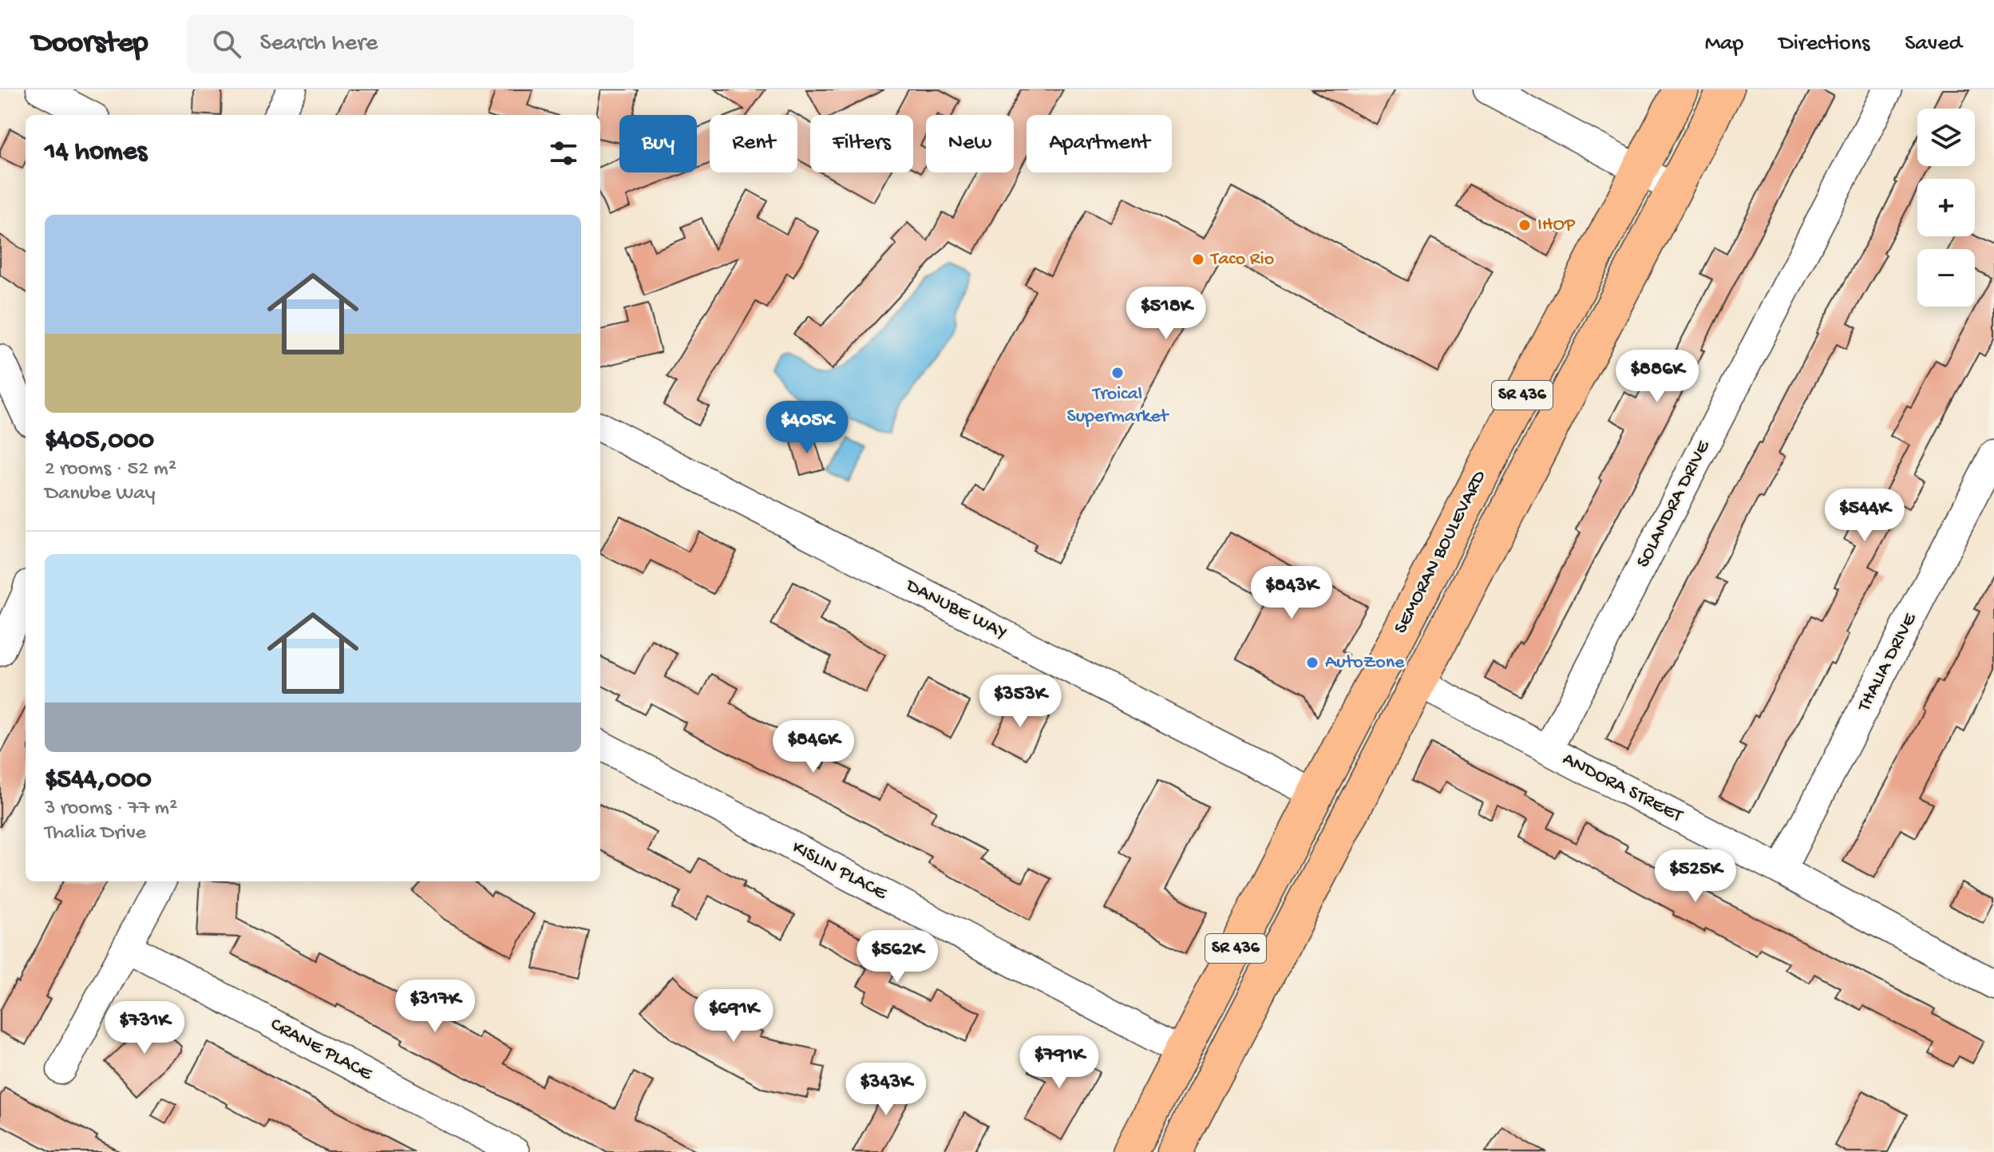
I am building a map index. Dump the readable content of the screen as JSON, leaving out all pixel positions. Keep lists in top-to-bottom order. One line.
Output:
{"streets":{"main road":["SR 436","SEMORAN BOULEVARD"],"street":["SOLANDRA DRIVE","DANUBE WAY","THALIA DRIVE","ANDORA STREET","KISLIN PLACE","CRANE PLACE"]},"crossings":[["SOLANDRA DRIVE","ANDORA STREET"],["SEMORAN BOULEVARD","DANUBE WAY"],["SEMORAN BOULEVARD","ANDORA STREET"],["SEMORAN BOULEVARD","KISLIN PLACE"],["THALIA DRIVE","ANDORA STREET"]],"places":["IHOP","Taco Rio","Troical Supermarket","AutoZone"],"page":{"header":"Doorstep","search":"Search here","nav":["Map","Directions","Saved"],"map_buttons":["+","−"],"chip":["Buy","Rent","Filters","New","Apartment"],"heading":"14 homes","list":[{"name":"$405,000","note":"2 rooms · 52 m² · Danube Way"},{"name":"$544,000","note":"3 rooms · 77 m² · Thalia Drive"}],"price":["$518K","$886K","$405K","$544K","$843K","$353K","$846K","$525K","$562K","$317K","$691K","$731K","$791K","$343K"]}}
